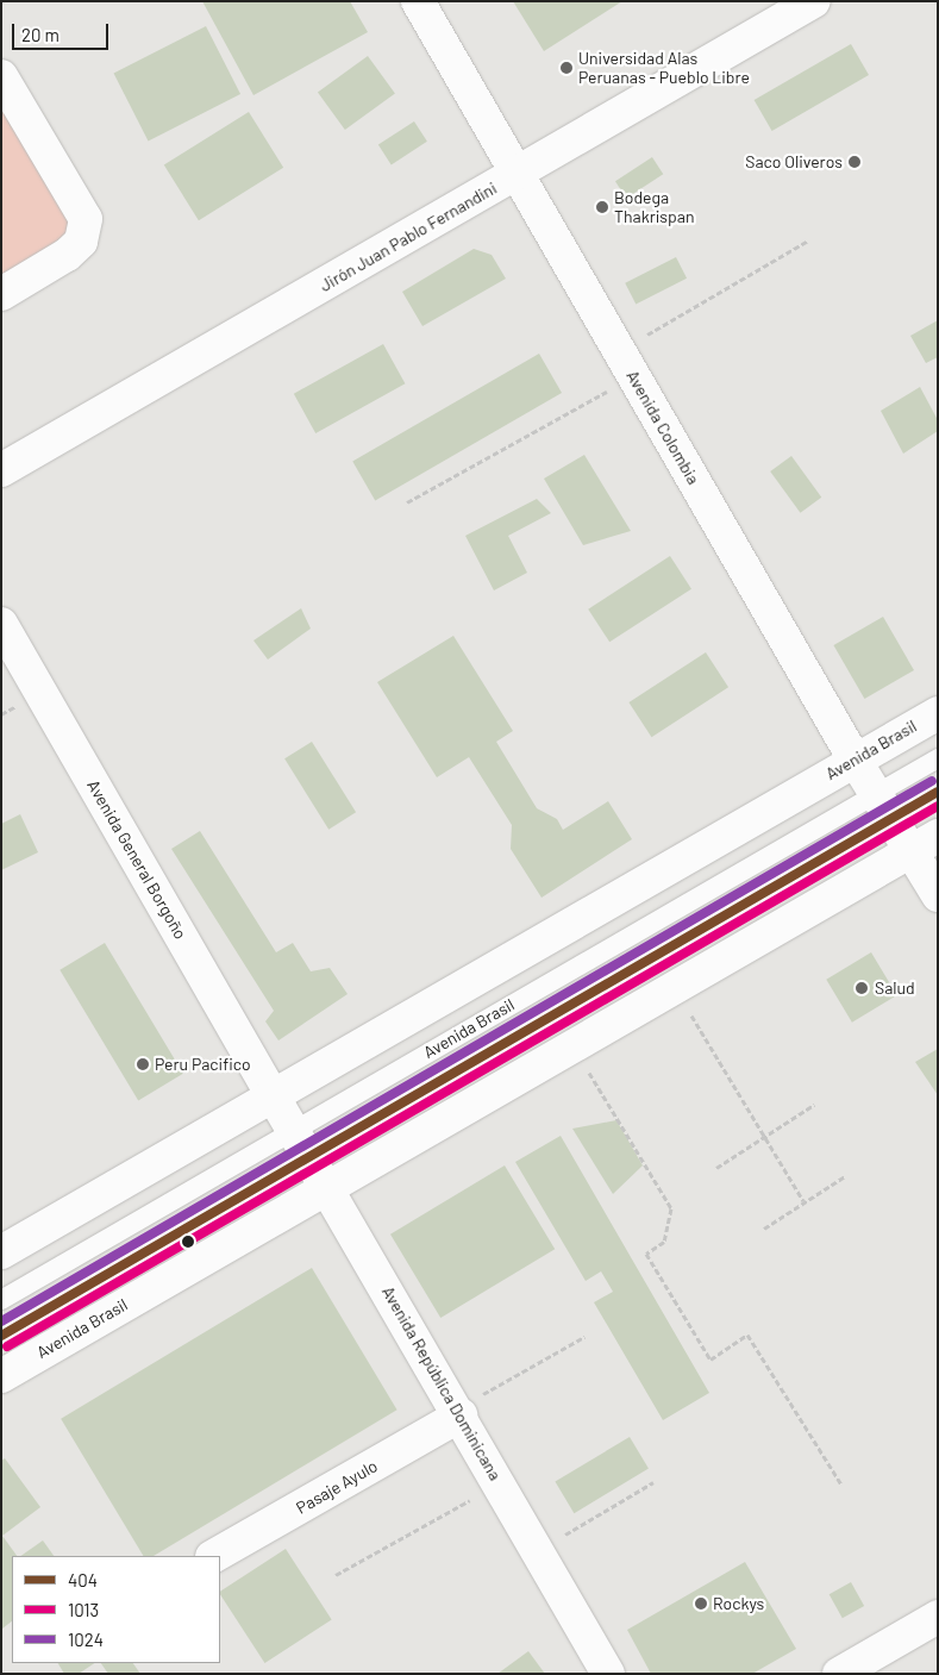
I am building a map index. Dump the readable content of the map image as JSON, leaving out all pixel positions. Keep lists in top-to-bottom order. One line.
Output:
{"streets":{"street":["Jirón Juan Pablo Fernandini","Avenida Colombia","Avenida Brasil","Avenida General Borgoño","Avenida República Dominicana","Pasaje Ayulo"]},"crossings":[["Jirón Juan Pablo Fernandini","Avenida Colombia"],["Avenida Colombia","Avenida Brasil"],["Avenida Brasil","Avenida General Borgoño"],["Avenida Brasil","Avenida República Dominicana"],["Avenida General Borgoño","Avenida República Dominicana"],["Avenida República Dominicana","Pasaje Ayulo"]],"places":["Universidad Alas Peruanas - Pueblo Libre","Saco Oliveros","Bodega Thakrispan","Salud","Peru Pacifico","Rockys"],"lines":["transit line 1024","transit line 404","transit line 1013"],"legend":["404","1013","1024"],"scale_bar":"20 m"}
